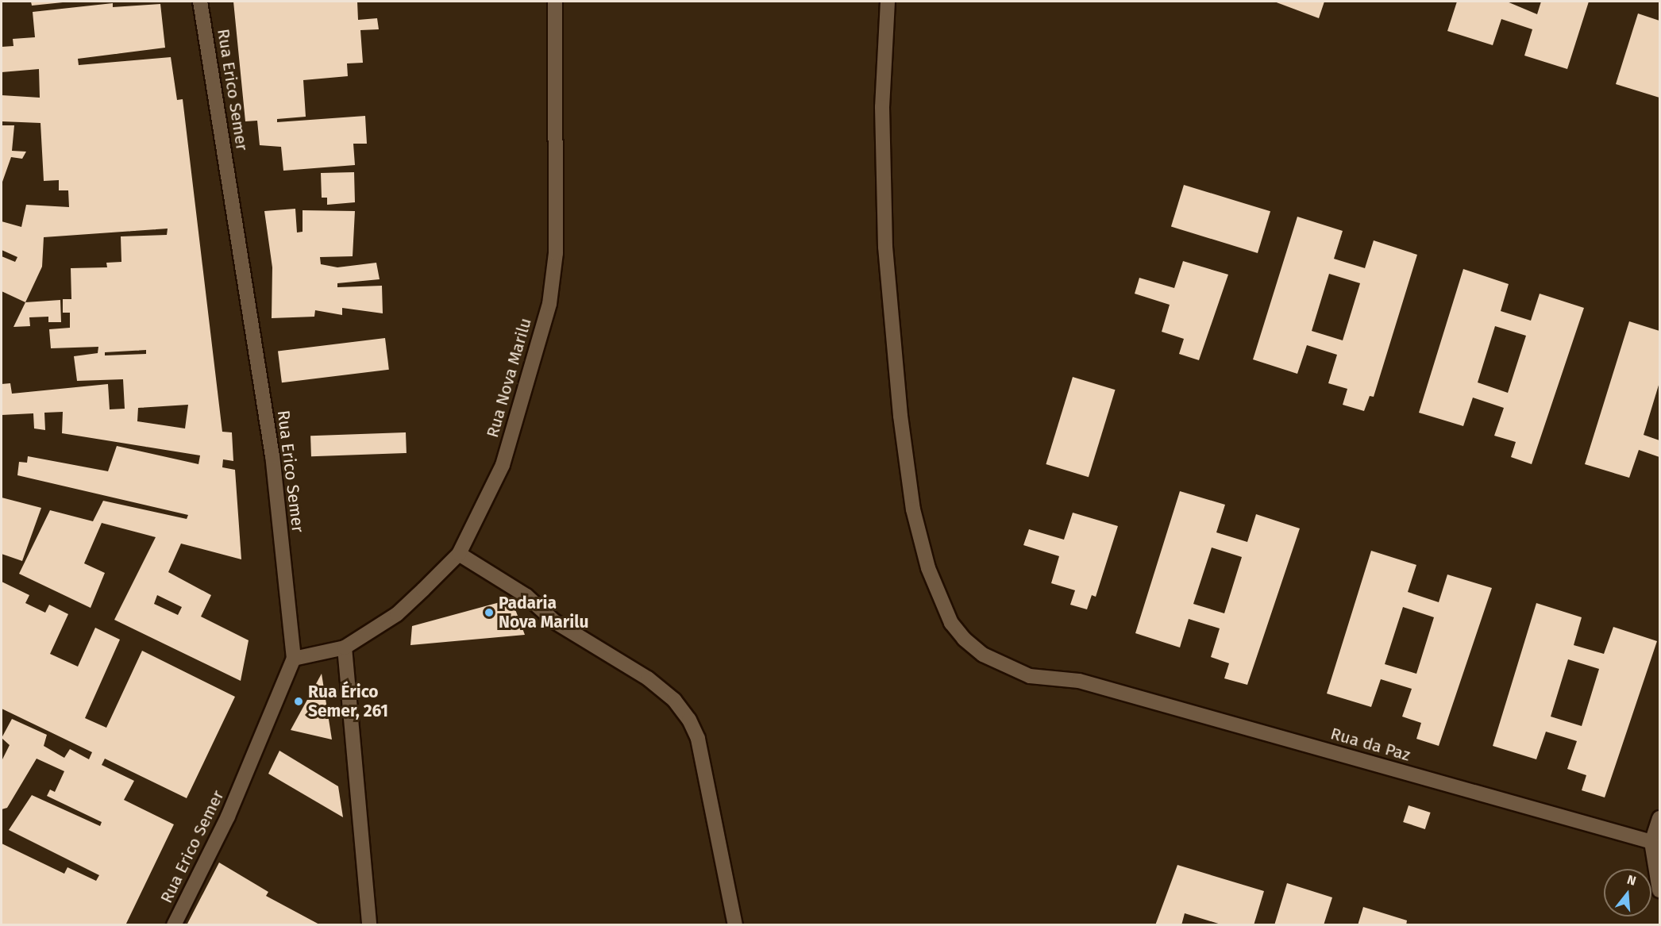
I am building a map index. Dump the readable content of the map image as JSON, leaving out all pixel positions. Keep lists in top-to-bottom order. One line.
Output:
{"streets":{"street":["Rua Erico Semer","Rua Nova Marilu","Rua da Paz"]},"crossings":[["Rua Erico Semer","Rua Nova Marilu"]],"places":["Padaria Nova Marilu","Rua Érico Semer, 261"],"north":"top"}
